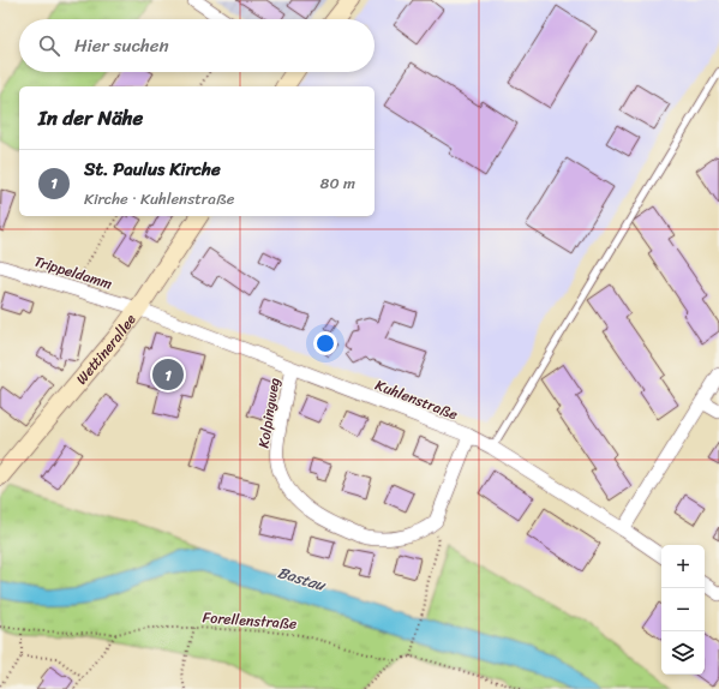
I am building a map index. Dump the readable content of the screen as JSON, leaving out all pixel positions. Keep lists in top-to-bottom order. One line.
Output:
{"streets":{"street":["Trippeldamm","Wettinerallee","Kuhlenstraße","Kolpingweg"],"path":["Forellenstraße"]},"crossings":[["Trippeldamm","Wettinerallee"],["Trippeldamm","Kuhlenstraße"],["Wettinerallee","Kuhlenstraße"],["Kuhlenstraße","Kolpingweg"]],"water":["Bastau"],"page":{"search":"Hier suchen","heading":"In der Nähe","list":[{"mark":"1","name":"St. Paulus Kirche","note":"Kirche · Kuhlenstraße","value":"80 m"}],"pins":"1","map_buttons":["+","−"]}}
